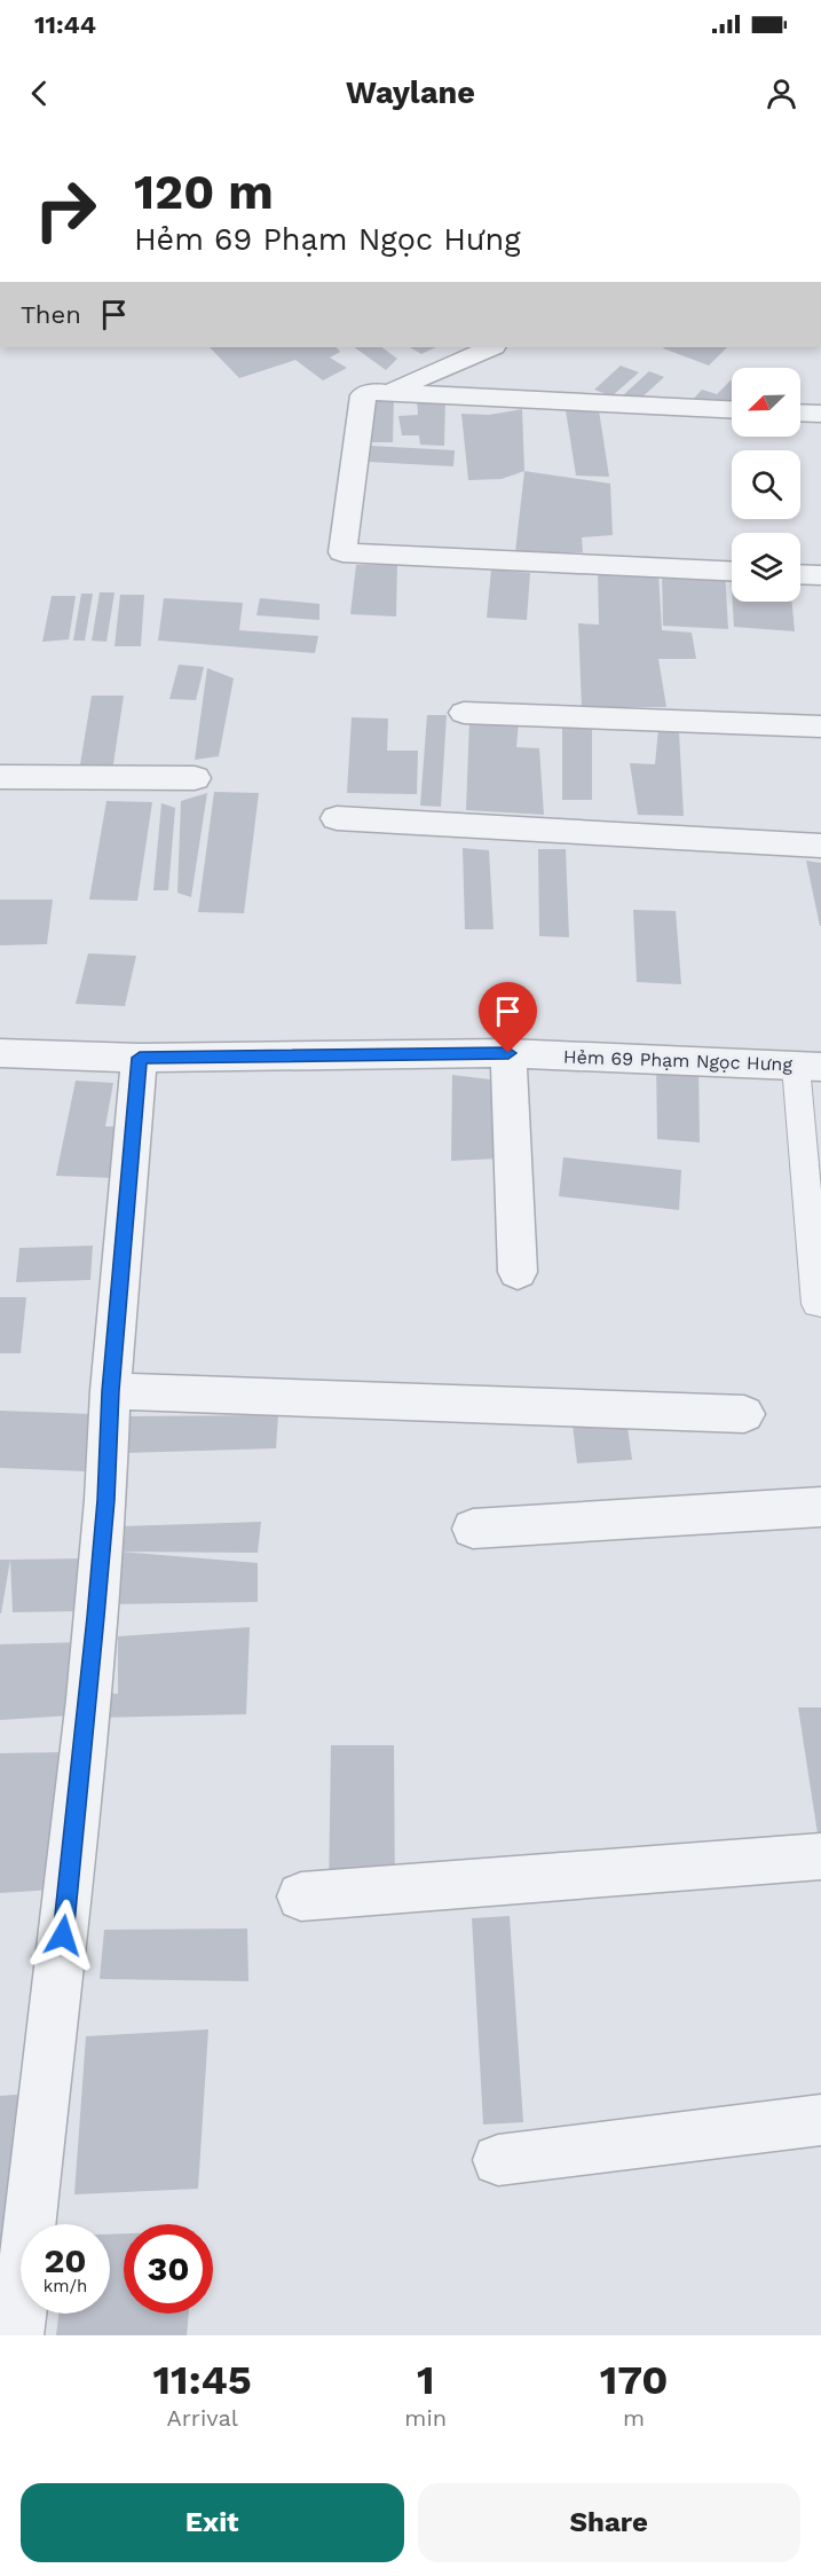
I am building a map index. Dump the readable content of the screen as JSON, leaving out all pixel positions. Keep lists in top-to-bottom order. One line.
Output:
{"streets":{"street":["Hẻm 69 Phạm Ngọc Hưng"]},"north":"bottom left","page":{"status":"11:44","header":"Waylane","turn":["120 m","Hẻm 69 Phạm Ngọc Hưng"],"then":"Then","speed":"20 km/h","limit":"30","eta":["11:45","Arrival","1","min","170","m"],"buttons":["Exit","Share"]}}
